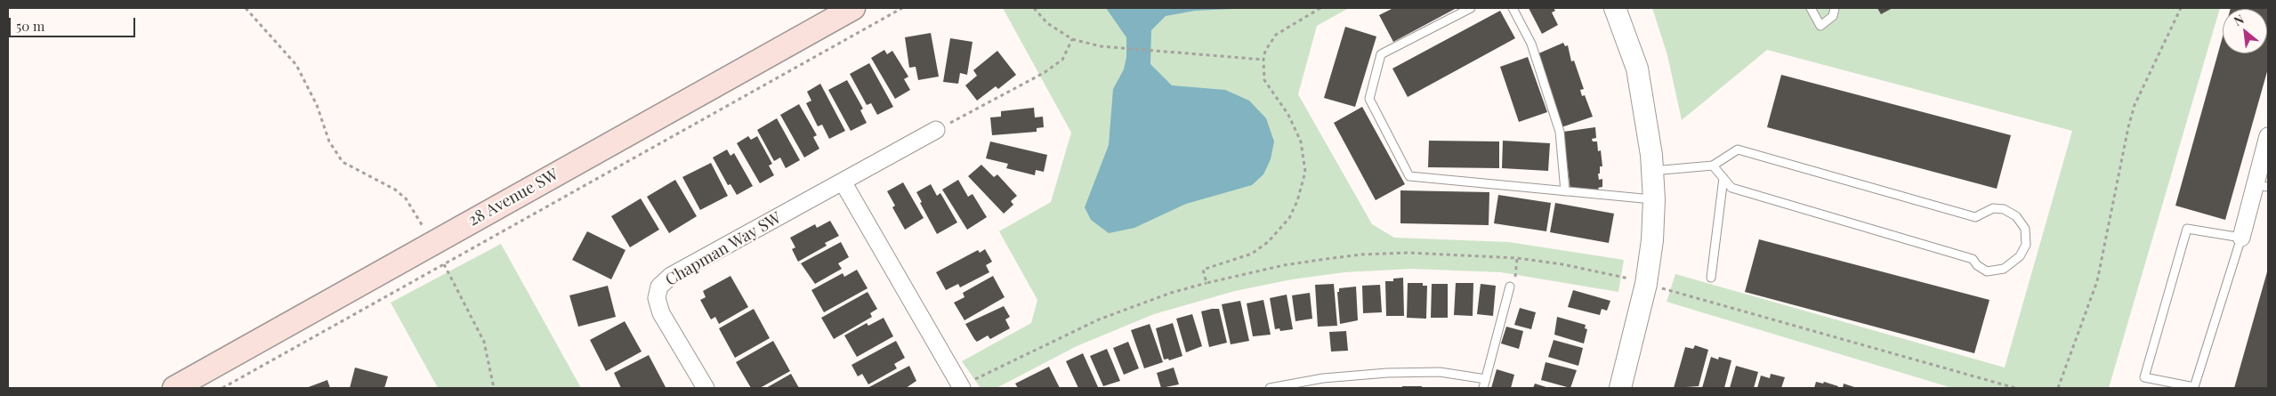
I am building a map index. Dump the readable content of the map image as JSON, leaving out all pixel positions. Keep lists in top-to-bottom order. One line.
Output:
{"streets":{"main road":["28 Avenue SW"],"street":["Chapman Way SW"]},"scale_bar":"50 m","north":"top left"}
